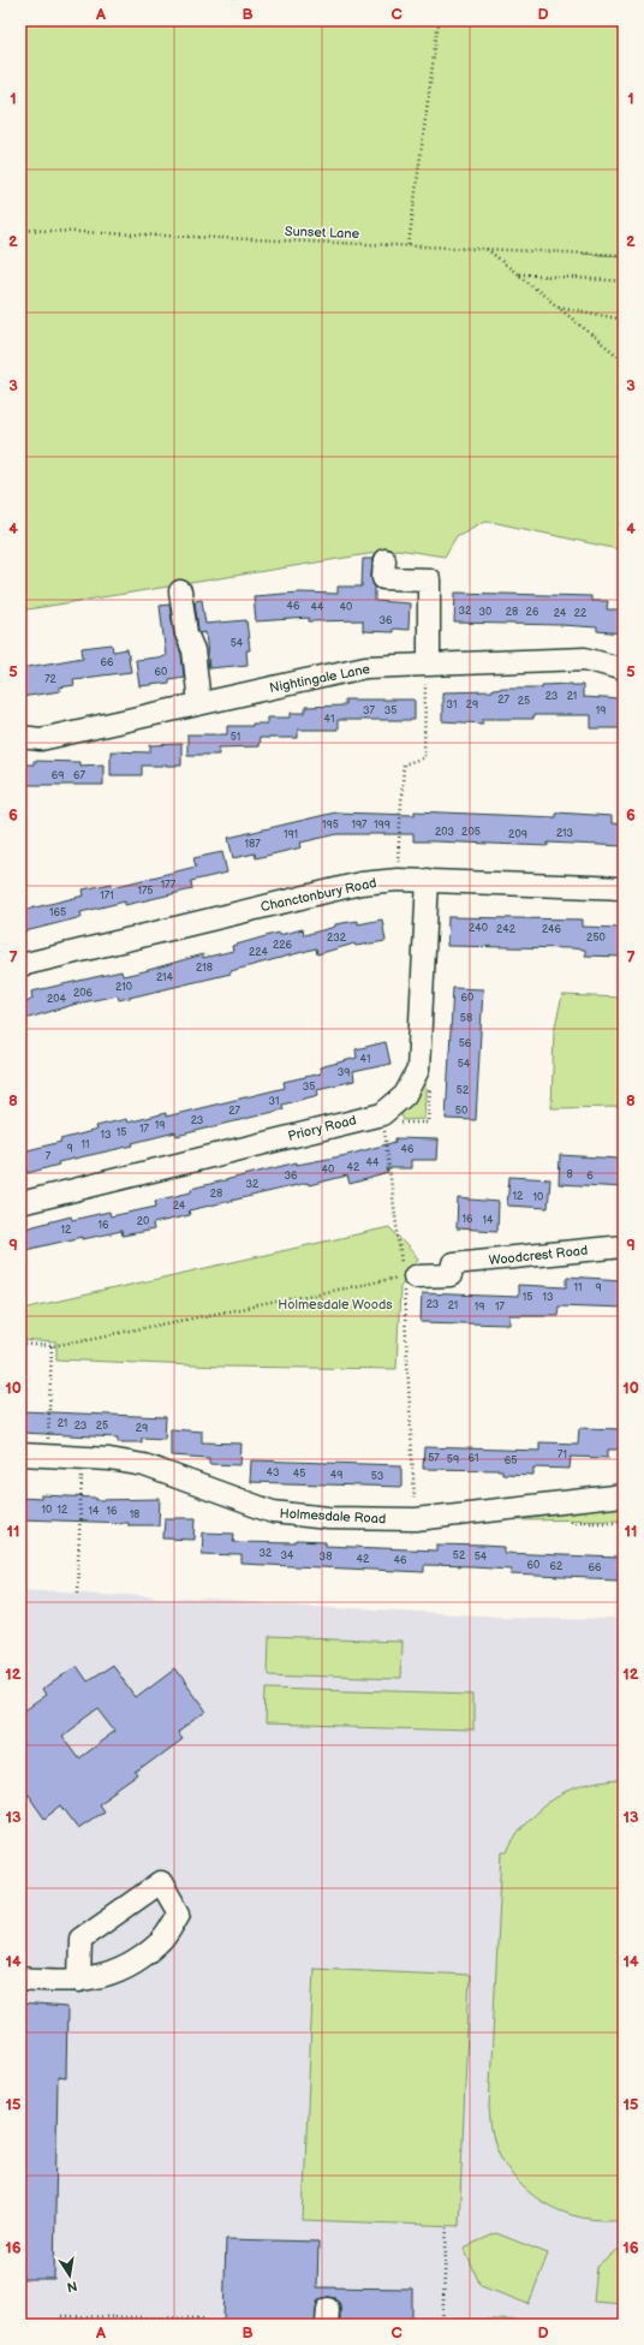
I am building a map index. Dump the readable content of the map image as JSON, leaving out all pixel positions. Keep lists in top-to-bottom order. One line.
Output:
{"streets":{"street":["Nightingale Lane","Chanctonbury Road","Priory Road","Woodcrest Road","Holmesdale Road"],"path":["Sunset Lane"]},"crossings":[["Chanctonbury Road","Priory Road"]],"parks":["Holmesdale Woods"],"house_numbers":["46","44","40","32","30","28","26","24","22","36","54","66","60","72","23","21","27","25","31","29","37","35","19","41","51","69","67","195","197","199","203","205","213","191","209","187","177","175","171","165","240","242","246","232","250","226","224","218","214","210","206","60","204","58","56","41","54","39","35","52","31","27","50","23","19","17","15","13","11","9","46","7","44","42","40","8","36","6","32","28","12","10","24","16","14","20","16","12","11","9","15","13","23","21","19","17","21","23","25","29","71","57","61","59","65","43","45","49","53","10","12","14","16","18","32","34","52","38","54","42","46","60","62","66"],"north":"bottom","grid":{"columns":["A","B","C","D"],"rows":["1","2","3","4","5","6","7","8","9","10","11","12","13","14","15","16"]}}
